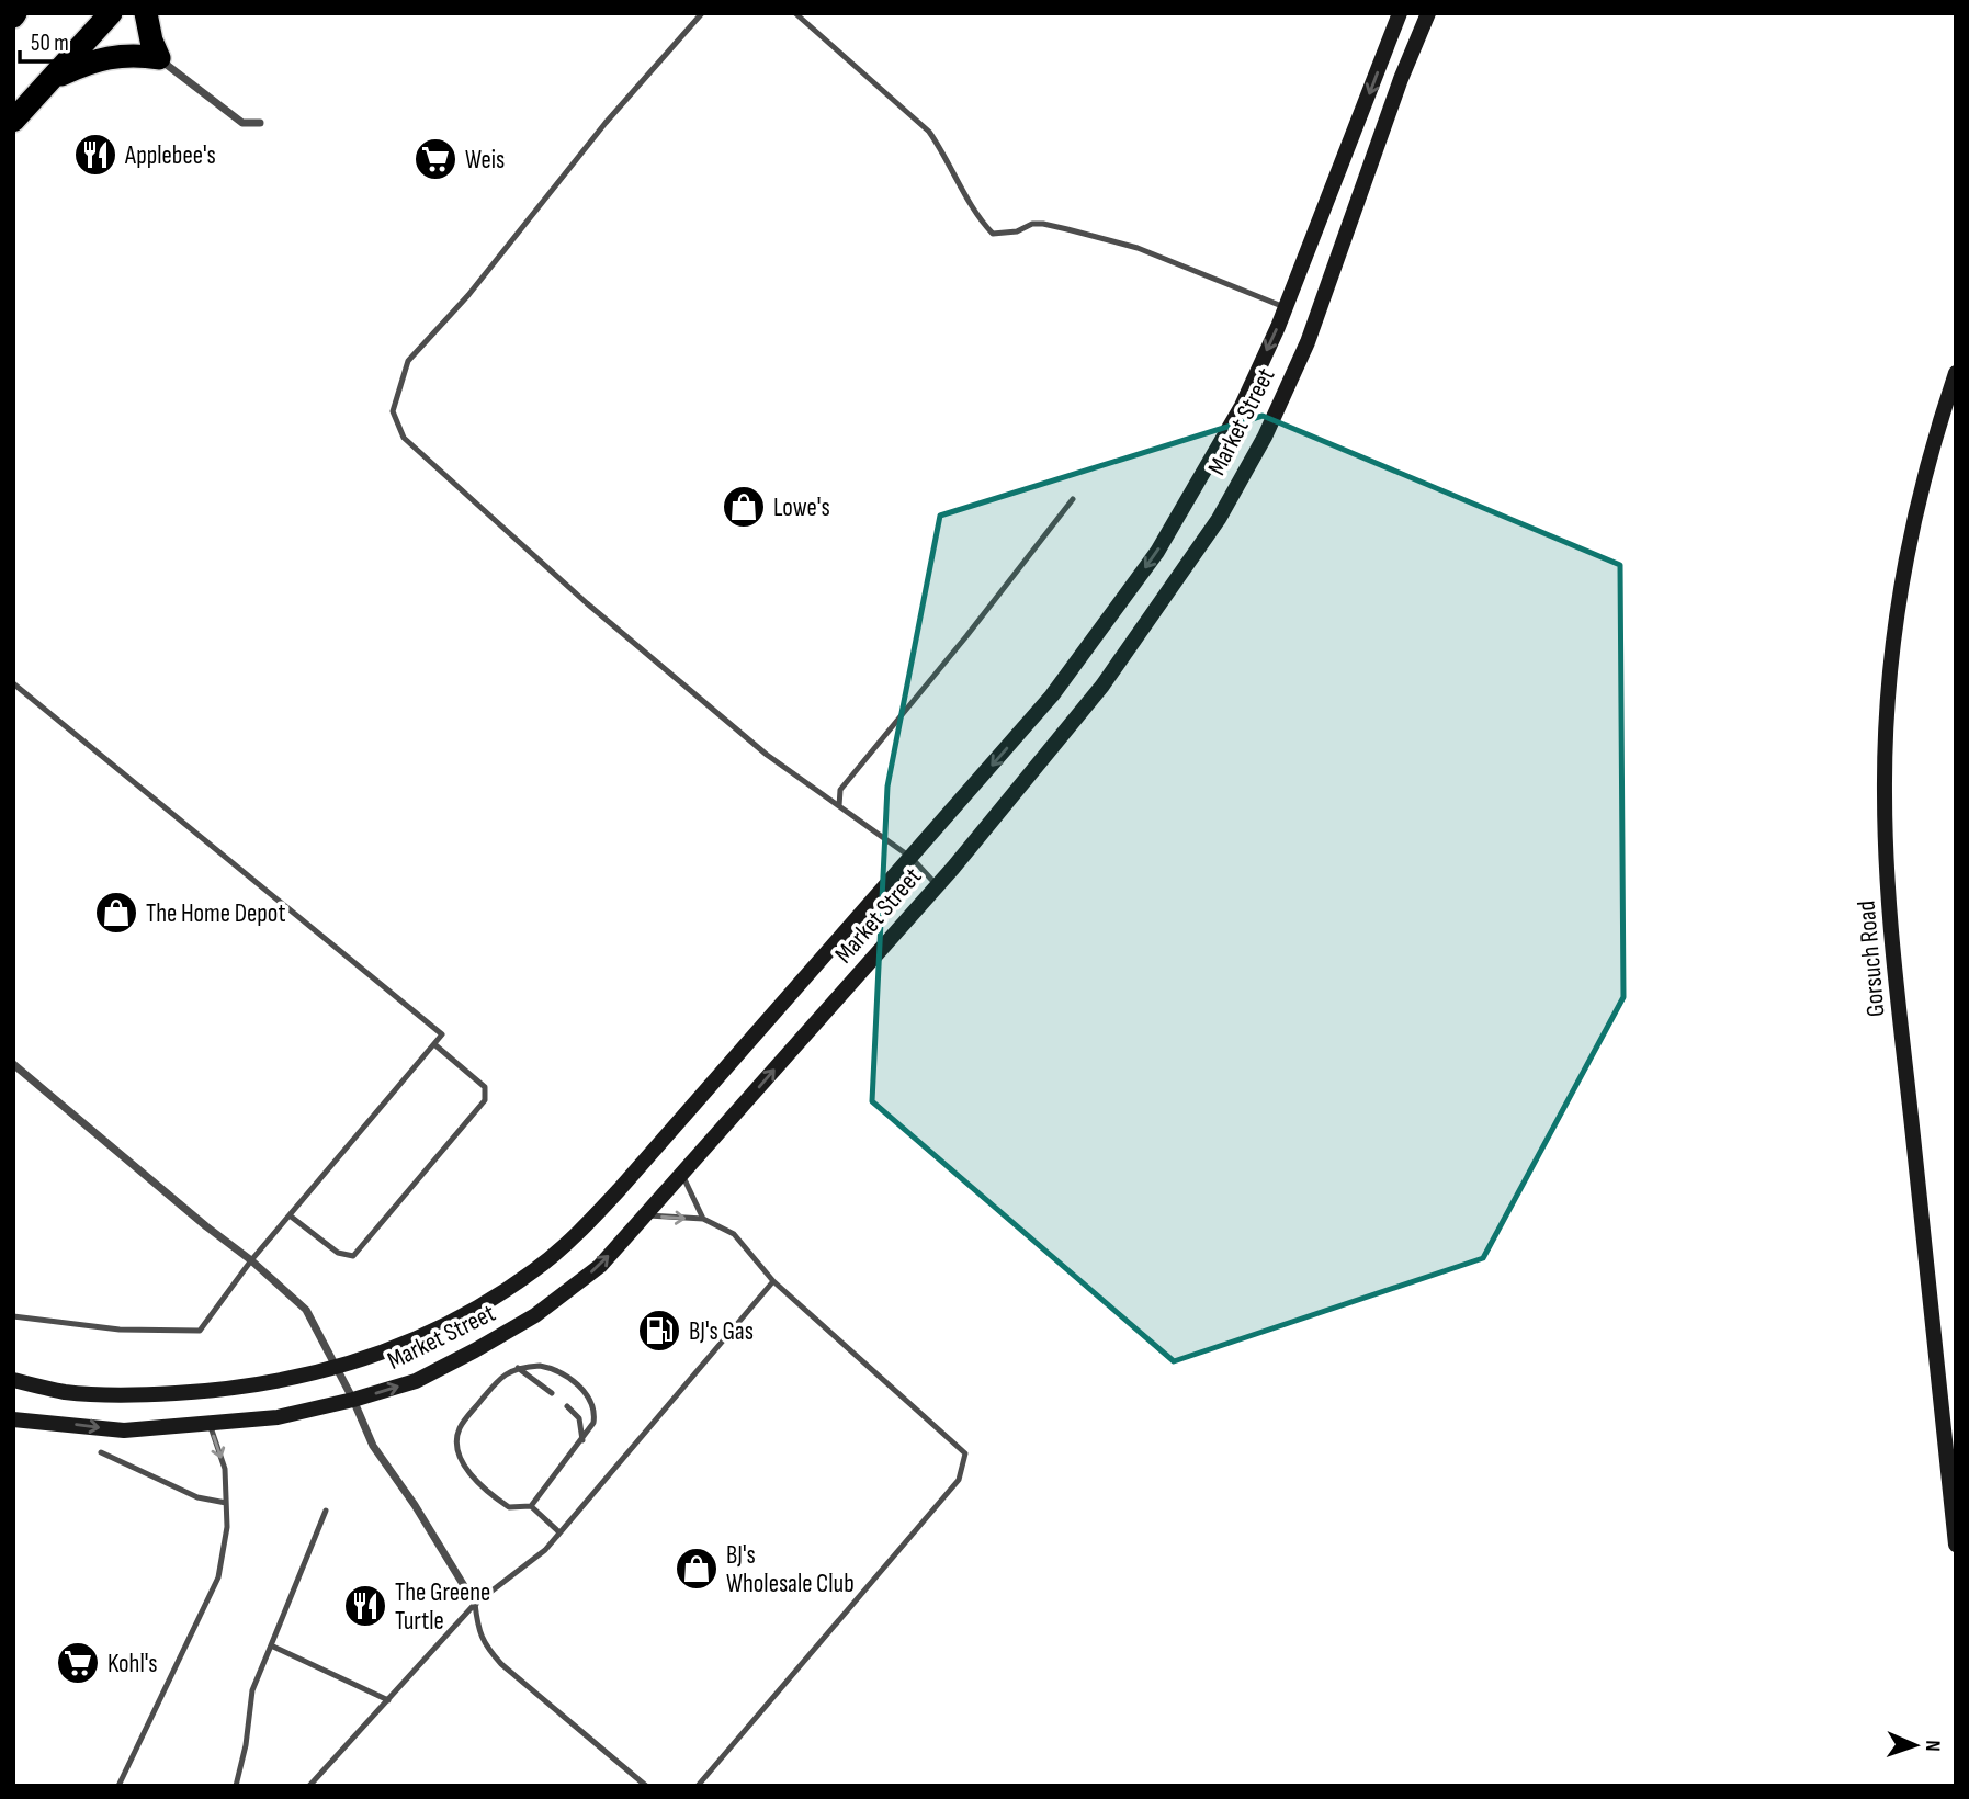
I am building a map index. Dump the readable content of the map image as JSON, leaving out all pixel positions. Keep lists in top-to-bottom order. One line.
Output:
{"streets":{"street":["Market Street","Gorsuch Road"]},"places":{"restaurant":["Applebee's","The Greene Turtle"],"supermarket":["Weis","Kohl's"],"shop":["Lowe's","The Home Depot","BJ's Wholesale Club"],"fuel station":["BJ's Gas"]},"scale_bar":"50 m","north":"right"}
